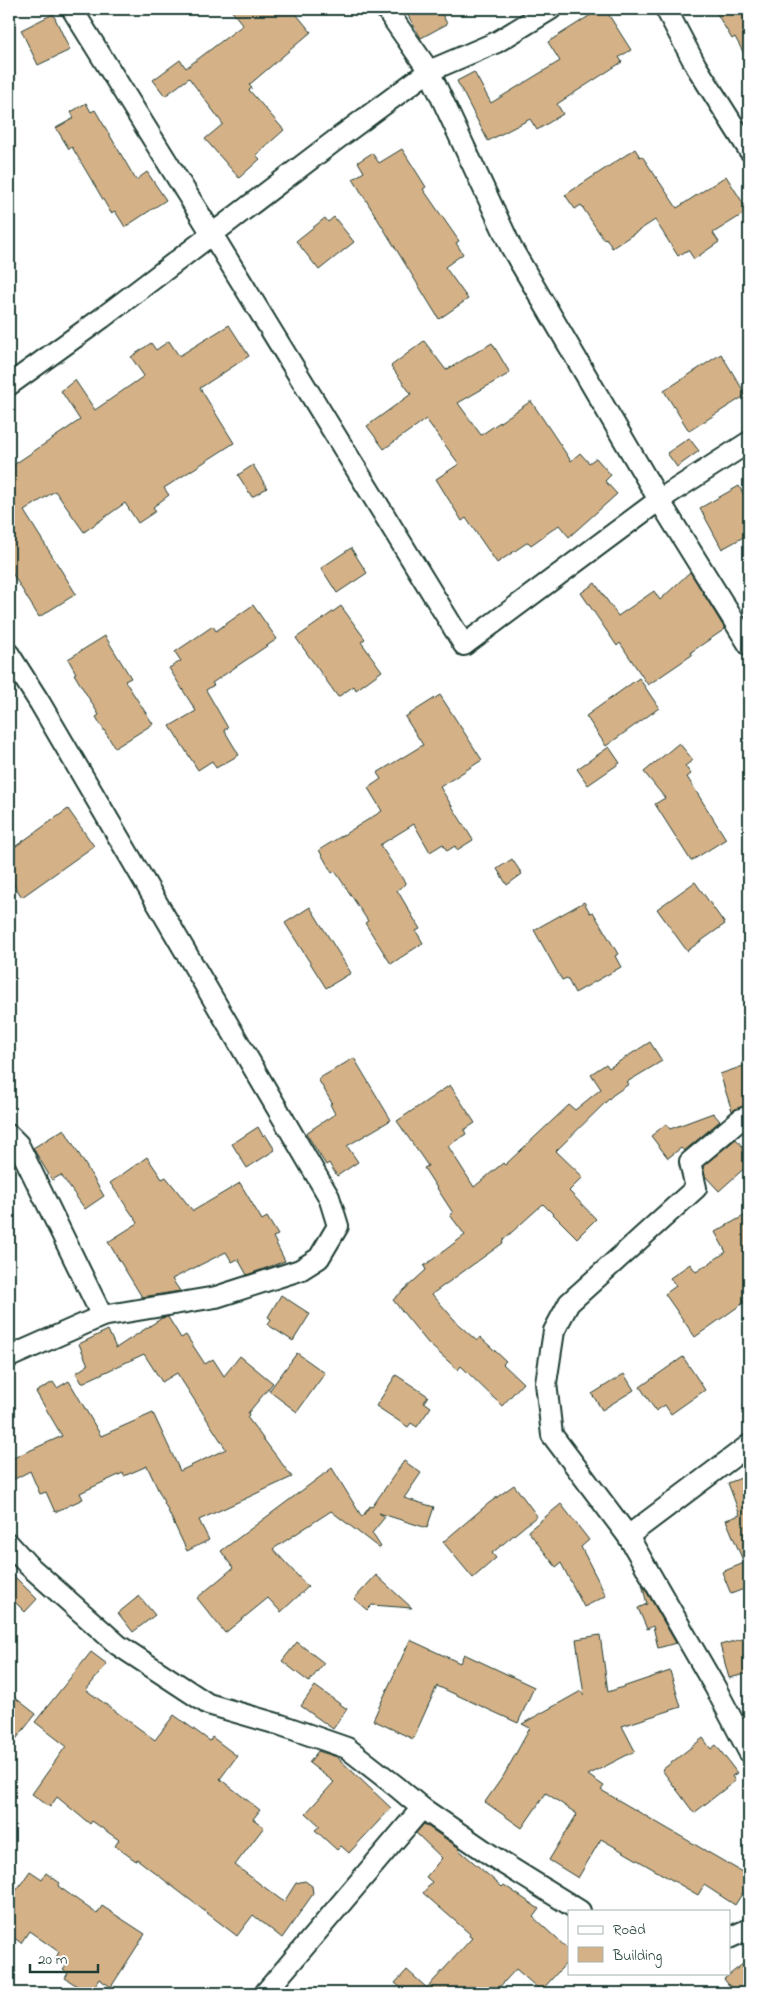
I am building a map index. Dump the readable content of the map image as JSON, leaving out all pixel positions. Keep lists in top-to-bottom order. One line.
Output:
{"legend":["Road","Building"],"scale_bar":"20 m"}
